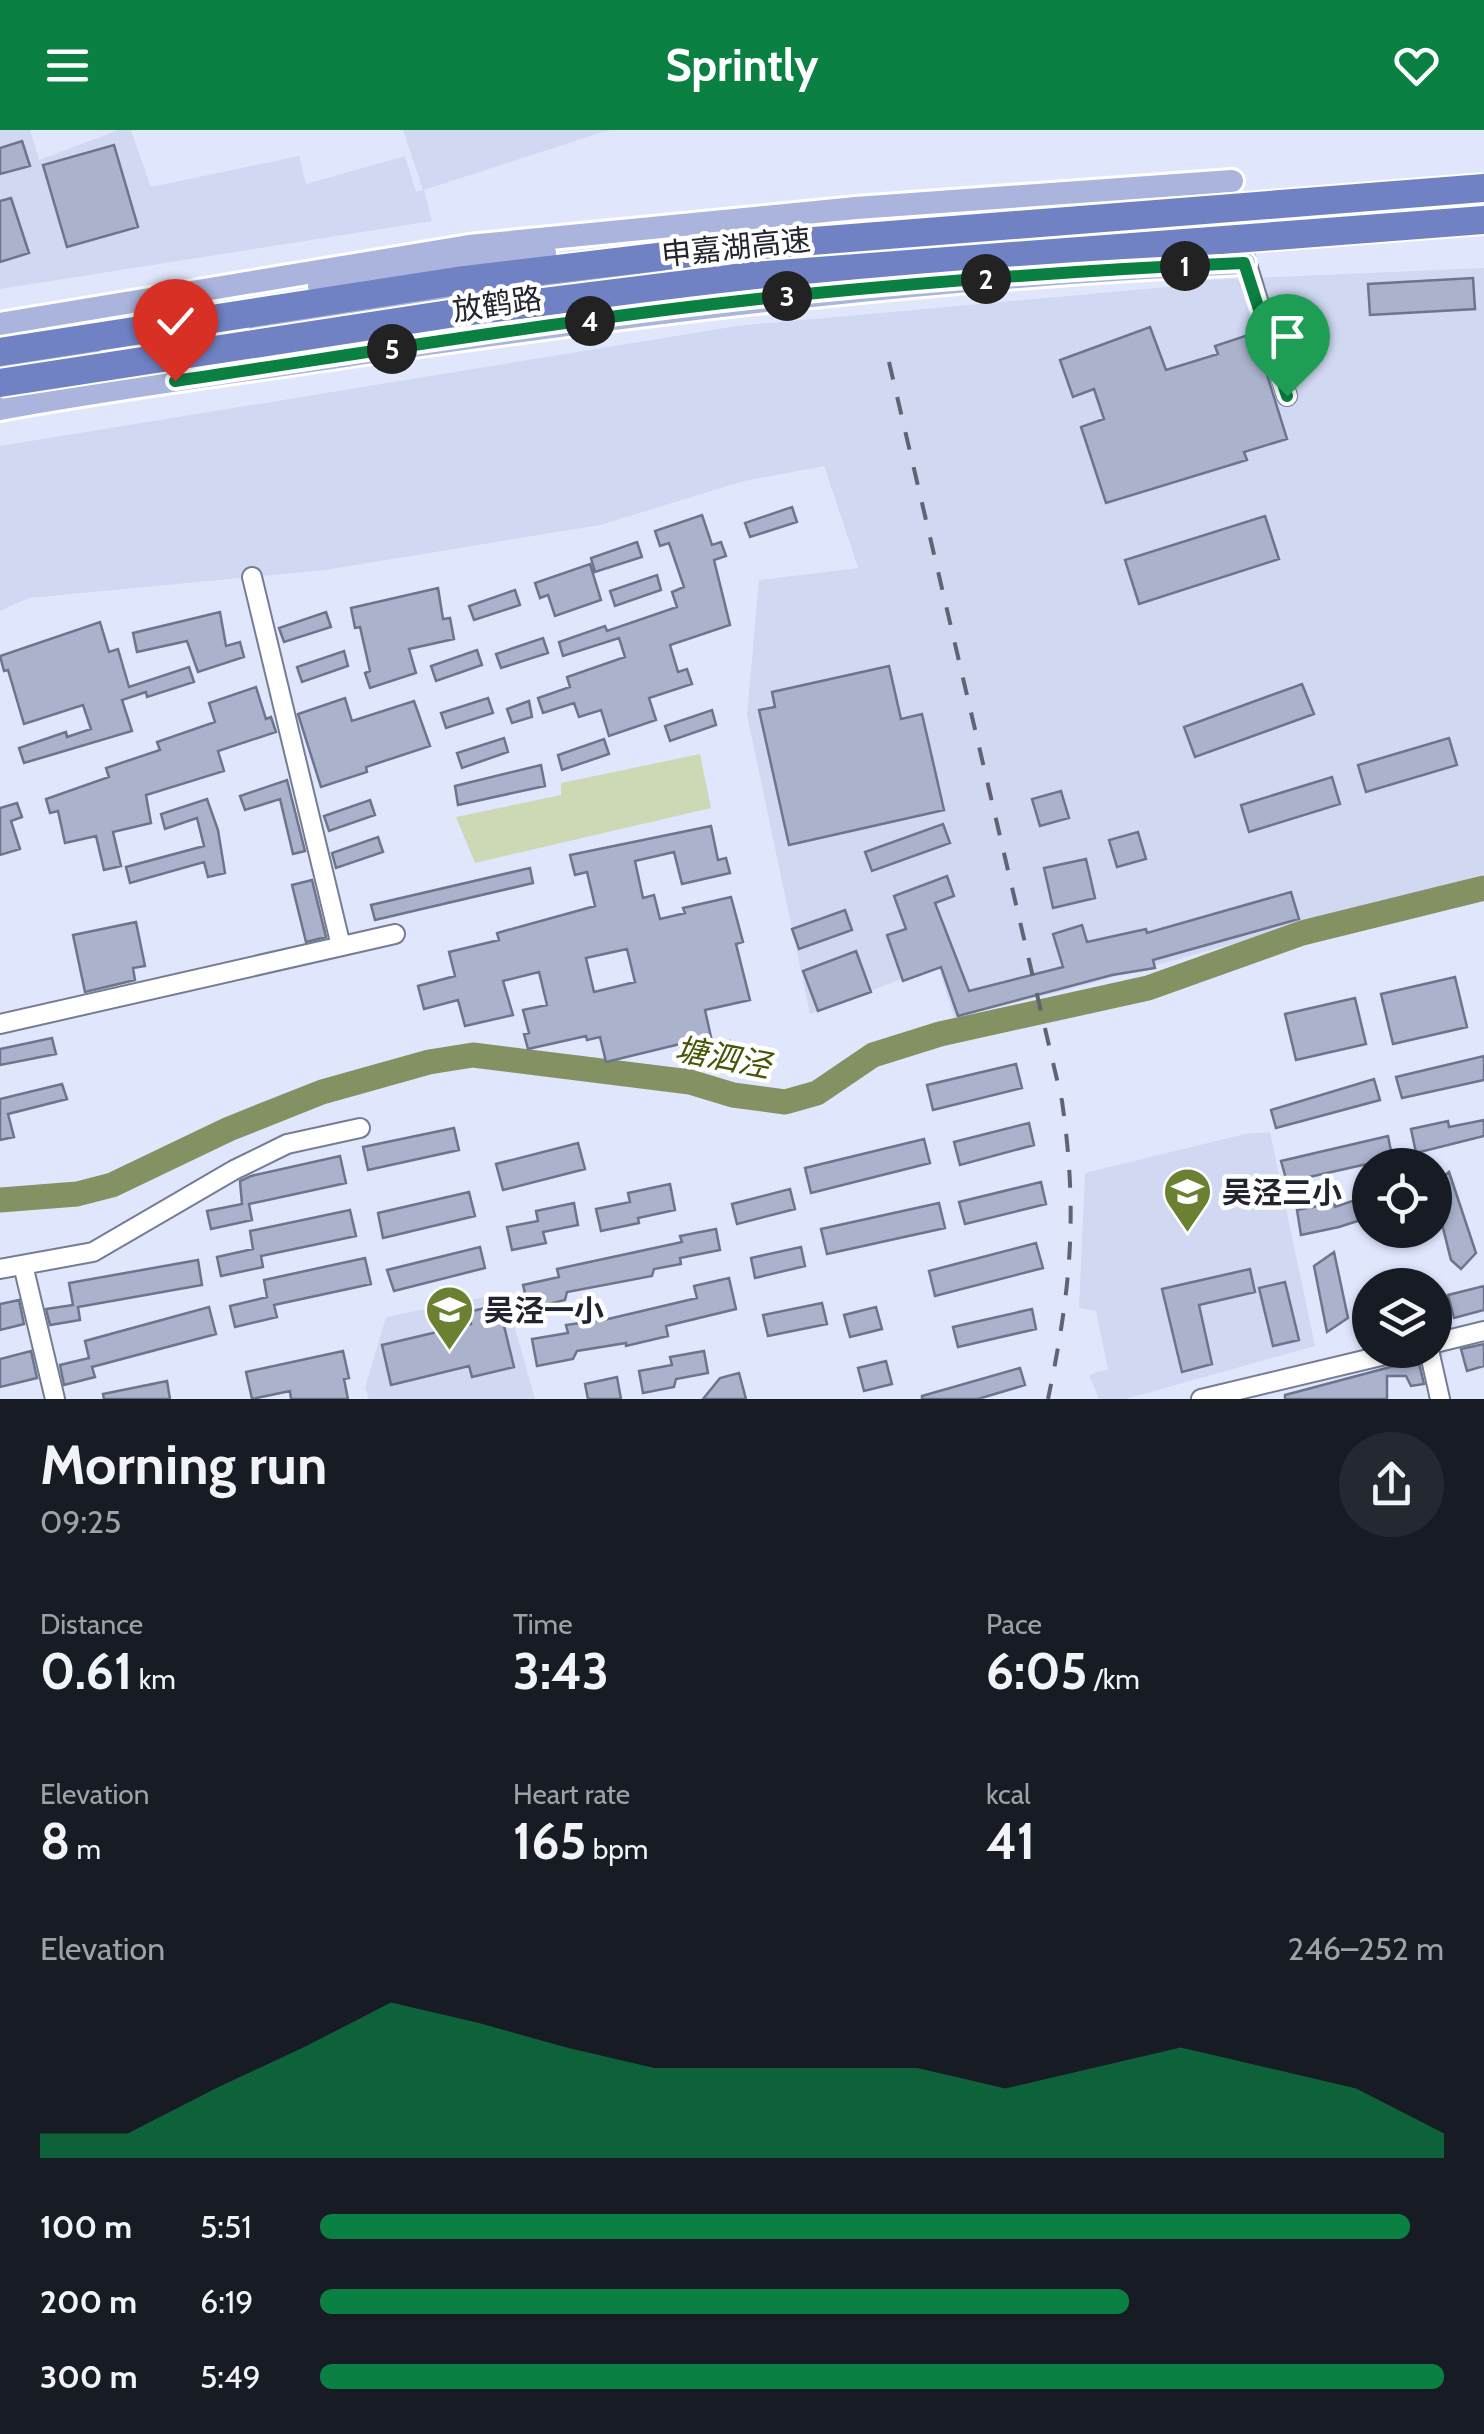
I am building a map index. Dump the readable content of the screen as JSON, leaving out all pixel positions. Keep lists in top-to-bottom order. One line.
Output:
{"streets":{"highway":["申嘉湖高速"],"main road":["放鹤路"]},"crossings":[["申嘉湖高速","放鹤路"]],"water":["塘泗泾"],"places":{"school or university":["吴泾三小","吴泾一小"]},"page":{"header":"Sprintly","pins":["1","2","3","4","5"],"heading":["Morning run","09:25"],"stats":[["Distance","0.61 km"],["Time","3:43"],["Pace","6:05 /km"],["Elevation","8 m"],["Heart rate","165 bpm"],["kcal","41"]],"chart":["Elevation","246–252 m"],"list":[{"name":"100 m","note":"5:51"},{"name":"200 m","note":"6:19"},{"name":"300 m","note":"5:49"}]}}
